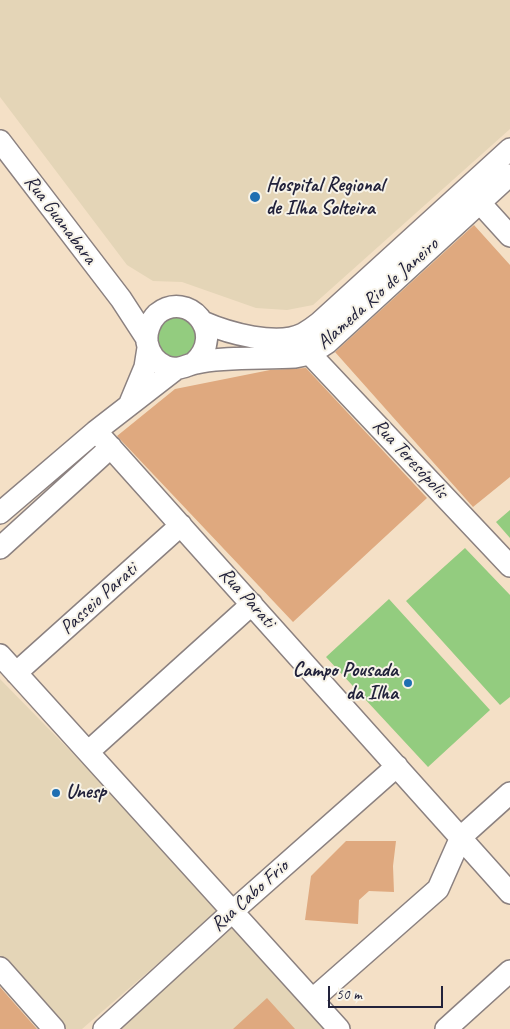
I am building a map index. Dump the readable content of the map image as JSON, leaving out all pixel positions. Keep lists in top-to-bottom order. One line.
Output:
{"streets":{"street":["Rua Guanabara","Alameda Rio de Janeiro","Rua Teresópolis","Rua Parati","Passeio Parati","Rua Cabo Frio"]},"crossings":[["Rua Guanabara","Alameda Rio de Janeiro"],["Alameda Rio de Janeiro","Rua Teresópolis"],["Rua Parati","Passeio Parati"],["Rua Parati","Rua Cabo Frio"]],"places":["Hospital Regional de Ilha Solteira","Campo Pousada da Ilha","Unesp"],"scale_bar":"50 m"}
